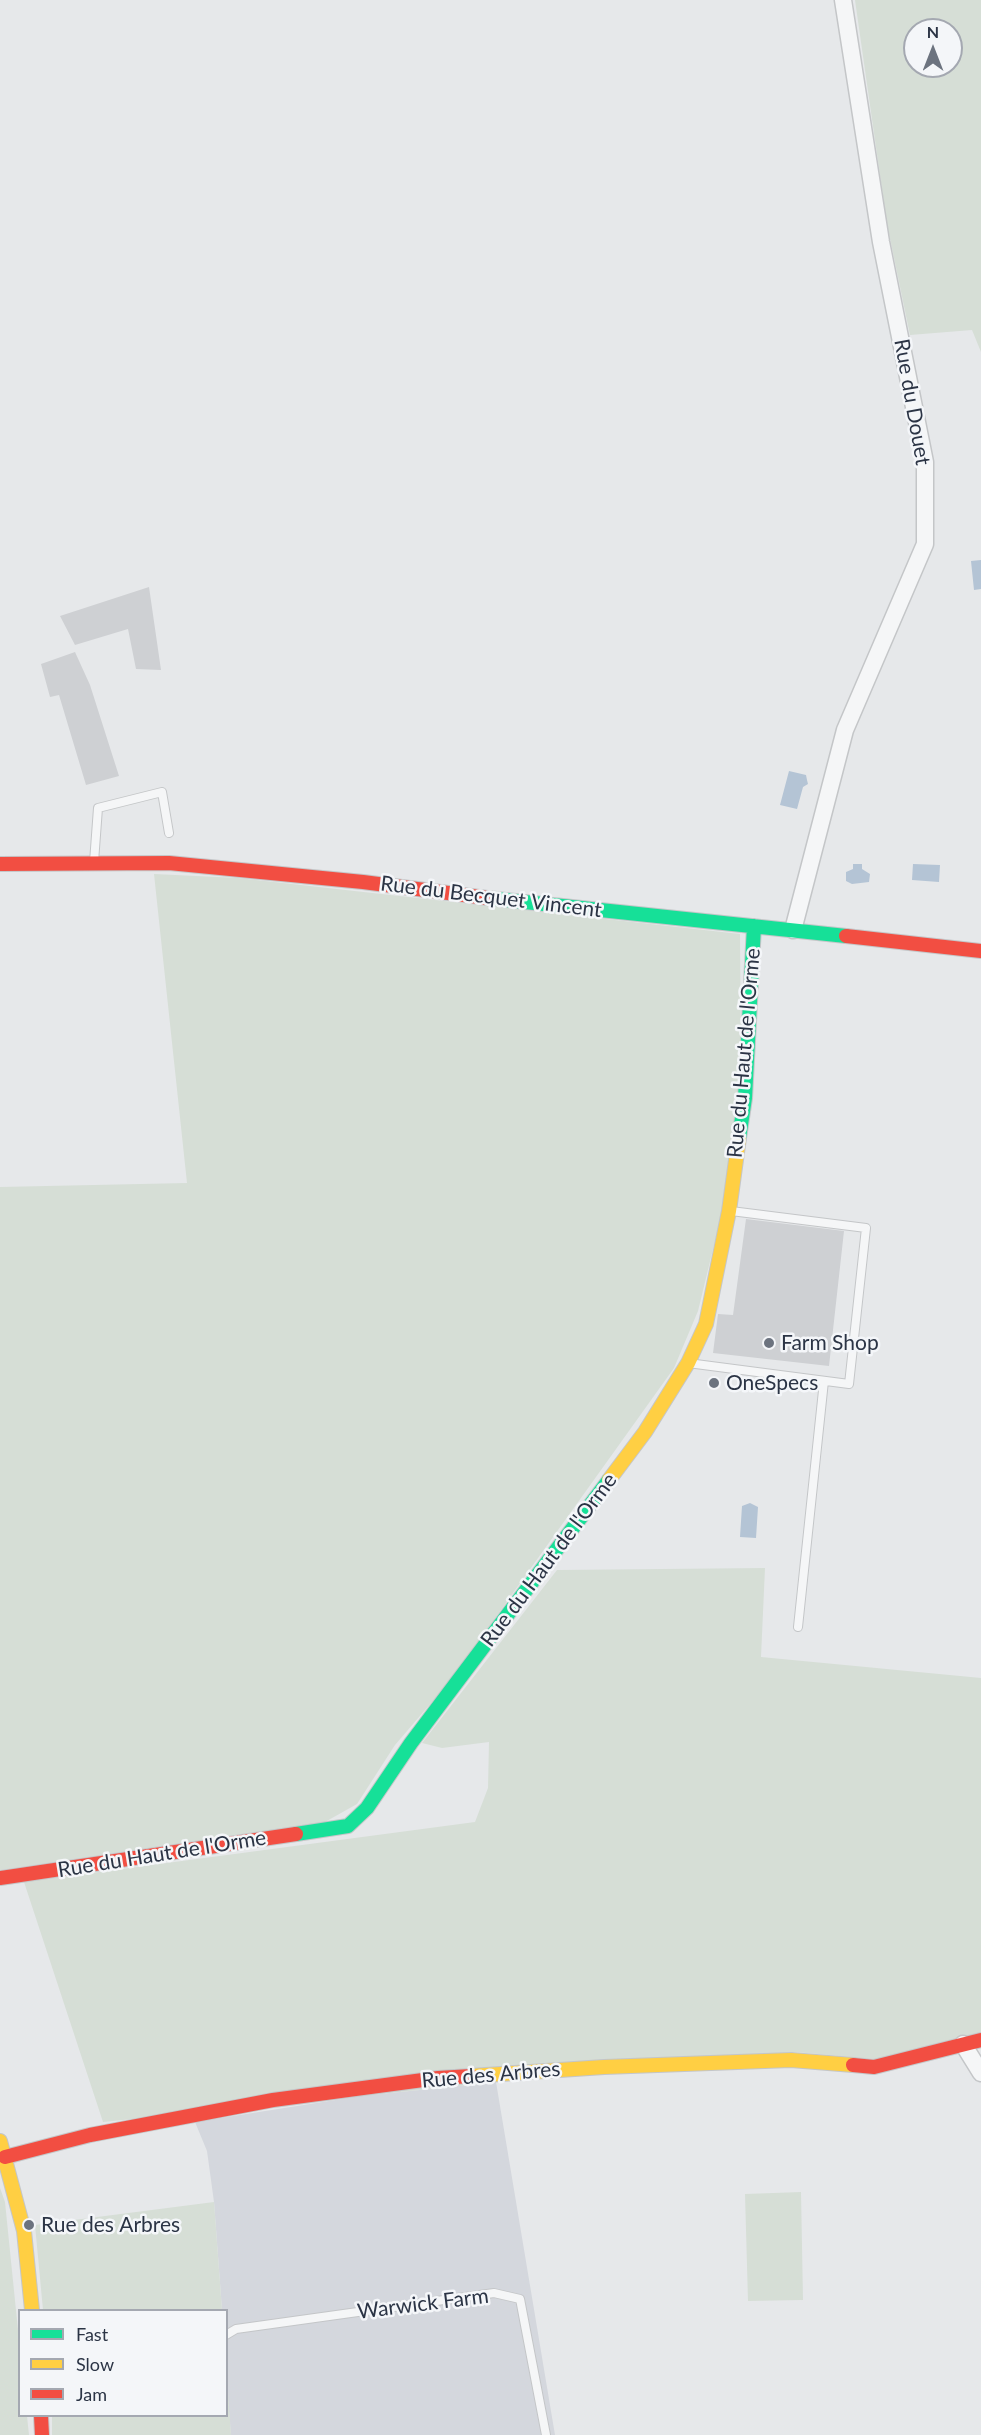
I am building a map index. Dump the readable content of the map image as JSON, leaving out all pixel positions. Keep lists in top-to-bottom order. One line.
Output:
{"streets":{"street":["Rue du Douet","Rue du Becquet Vincent","Rue du Haut de l'Orme","Rue des Arbres"],"lane":["Warwick Farm"]},"crossings":[["Rue du Douet","Rue du Becquet Vincent"],["Rue du Becquet Vincent","Rue du Haut de l'Orme"]],"places":["Farm Shop","OneSpecs","Rue des Arbres"],"legend":["Fast","Slow","Jam"],"north":"top"}
